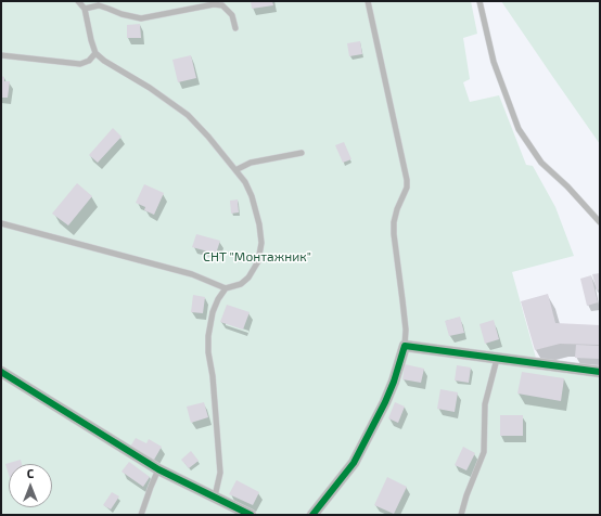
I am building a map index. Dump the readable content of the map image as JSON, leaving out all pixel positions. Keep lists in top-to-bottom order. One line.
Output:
{"parks":["СНТ \"Монтажник\""],"north":"top"}
